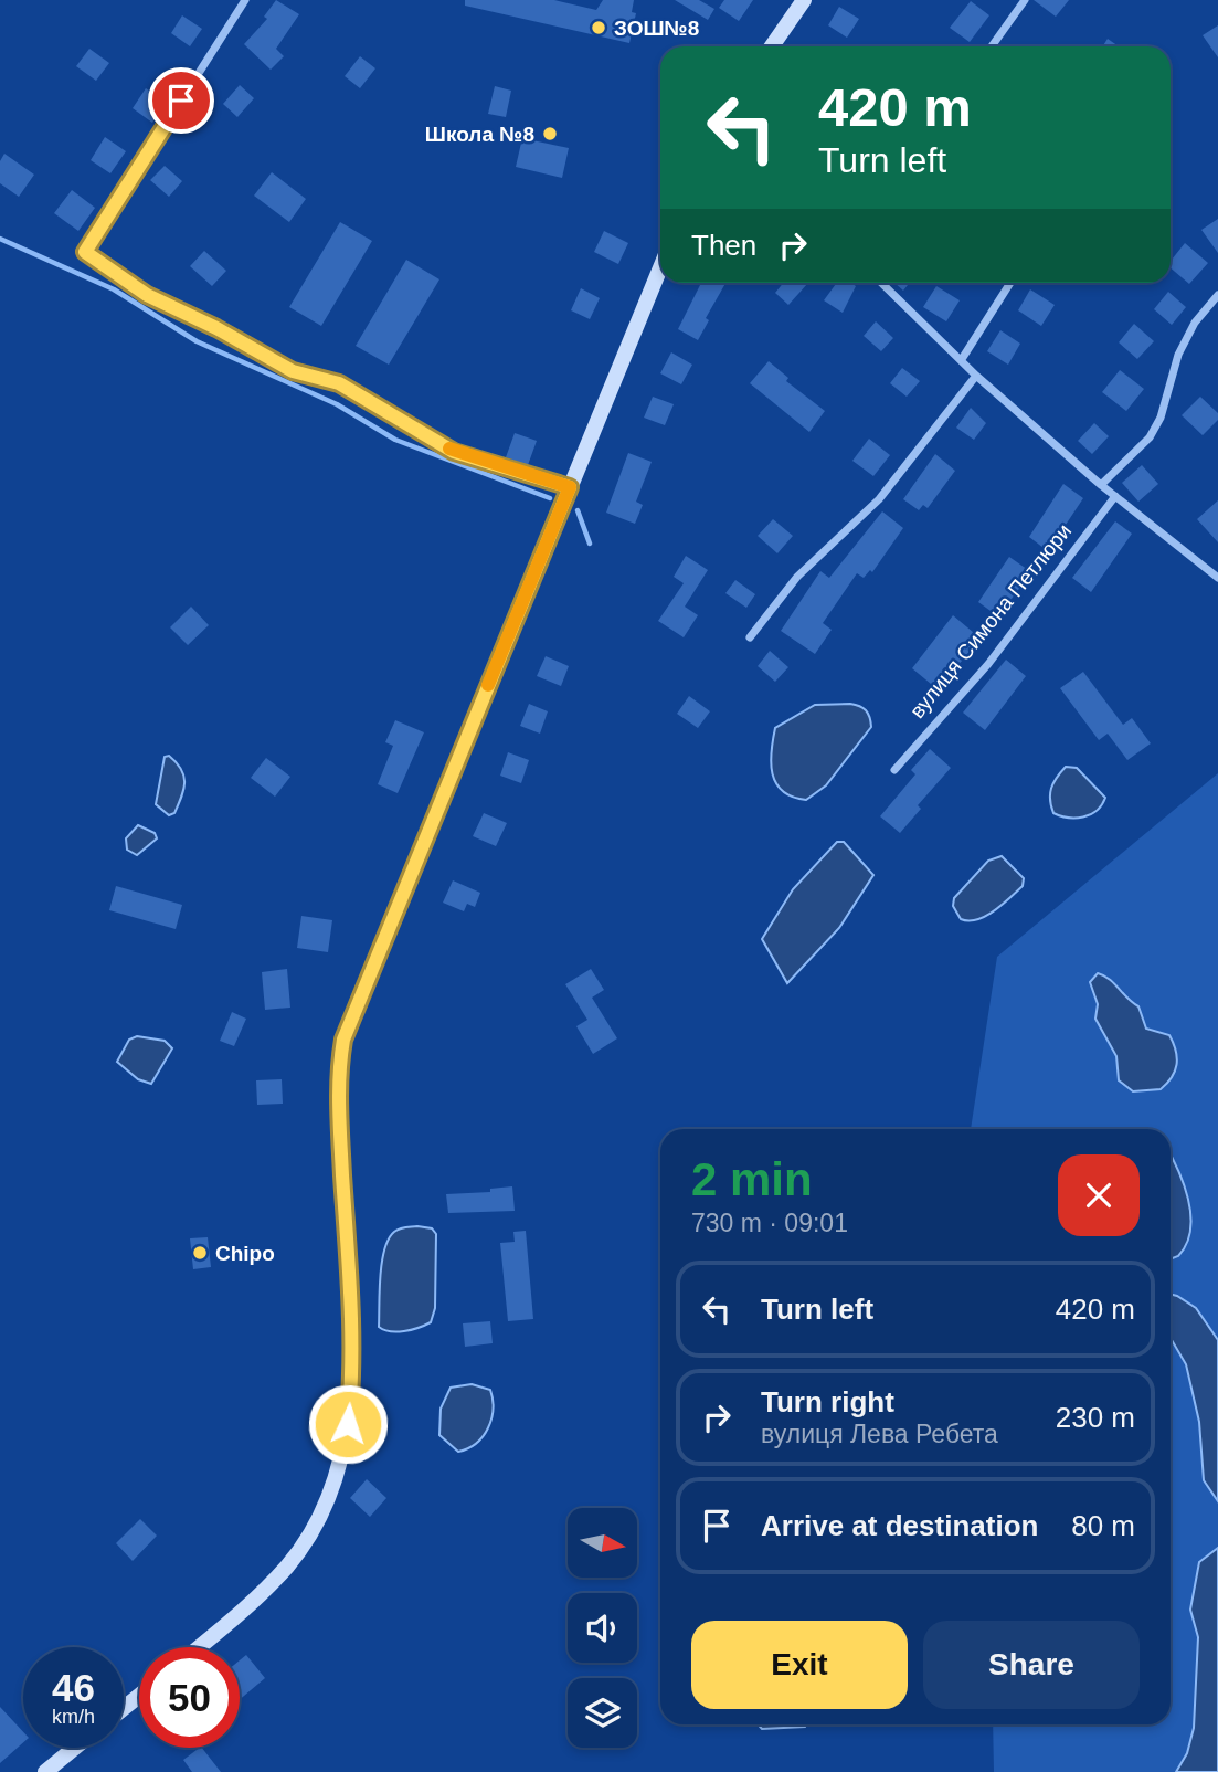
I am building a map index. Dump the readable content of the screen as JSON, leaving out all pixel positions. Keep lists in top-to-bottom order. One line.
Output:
{"streets":{"street":["вулиця Симона Петлюри"]},"places":["ЗОШ№8","Школа №8","Chipo"],"north":"right","page":{"turn":["420 m","Turn left"],"then":"Then","heading":["2 min","730 m · 09:01"],"list":[{"name":"Turn left","value":"420 m"},{"name":"Turn right","note":"вулиця Лева Ребета","value":"230 m"},{"name":"Arrive at destination","value":"80 m"}],"buttons":["Exit","Share"],"speed":"46 km/h","limit":"50"}}
